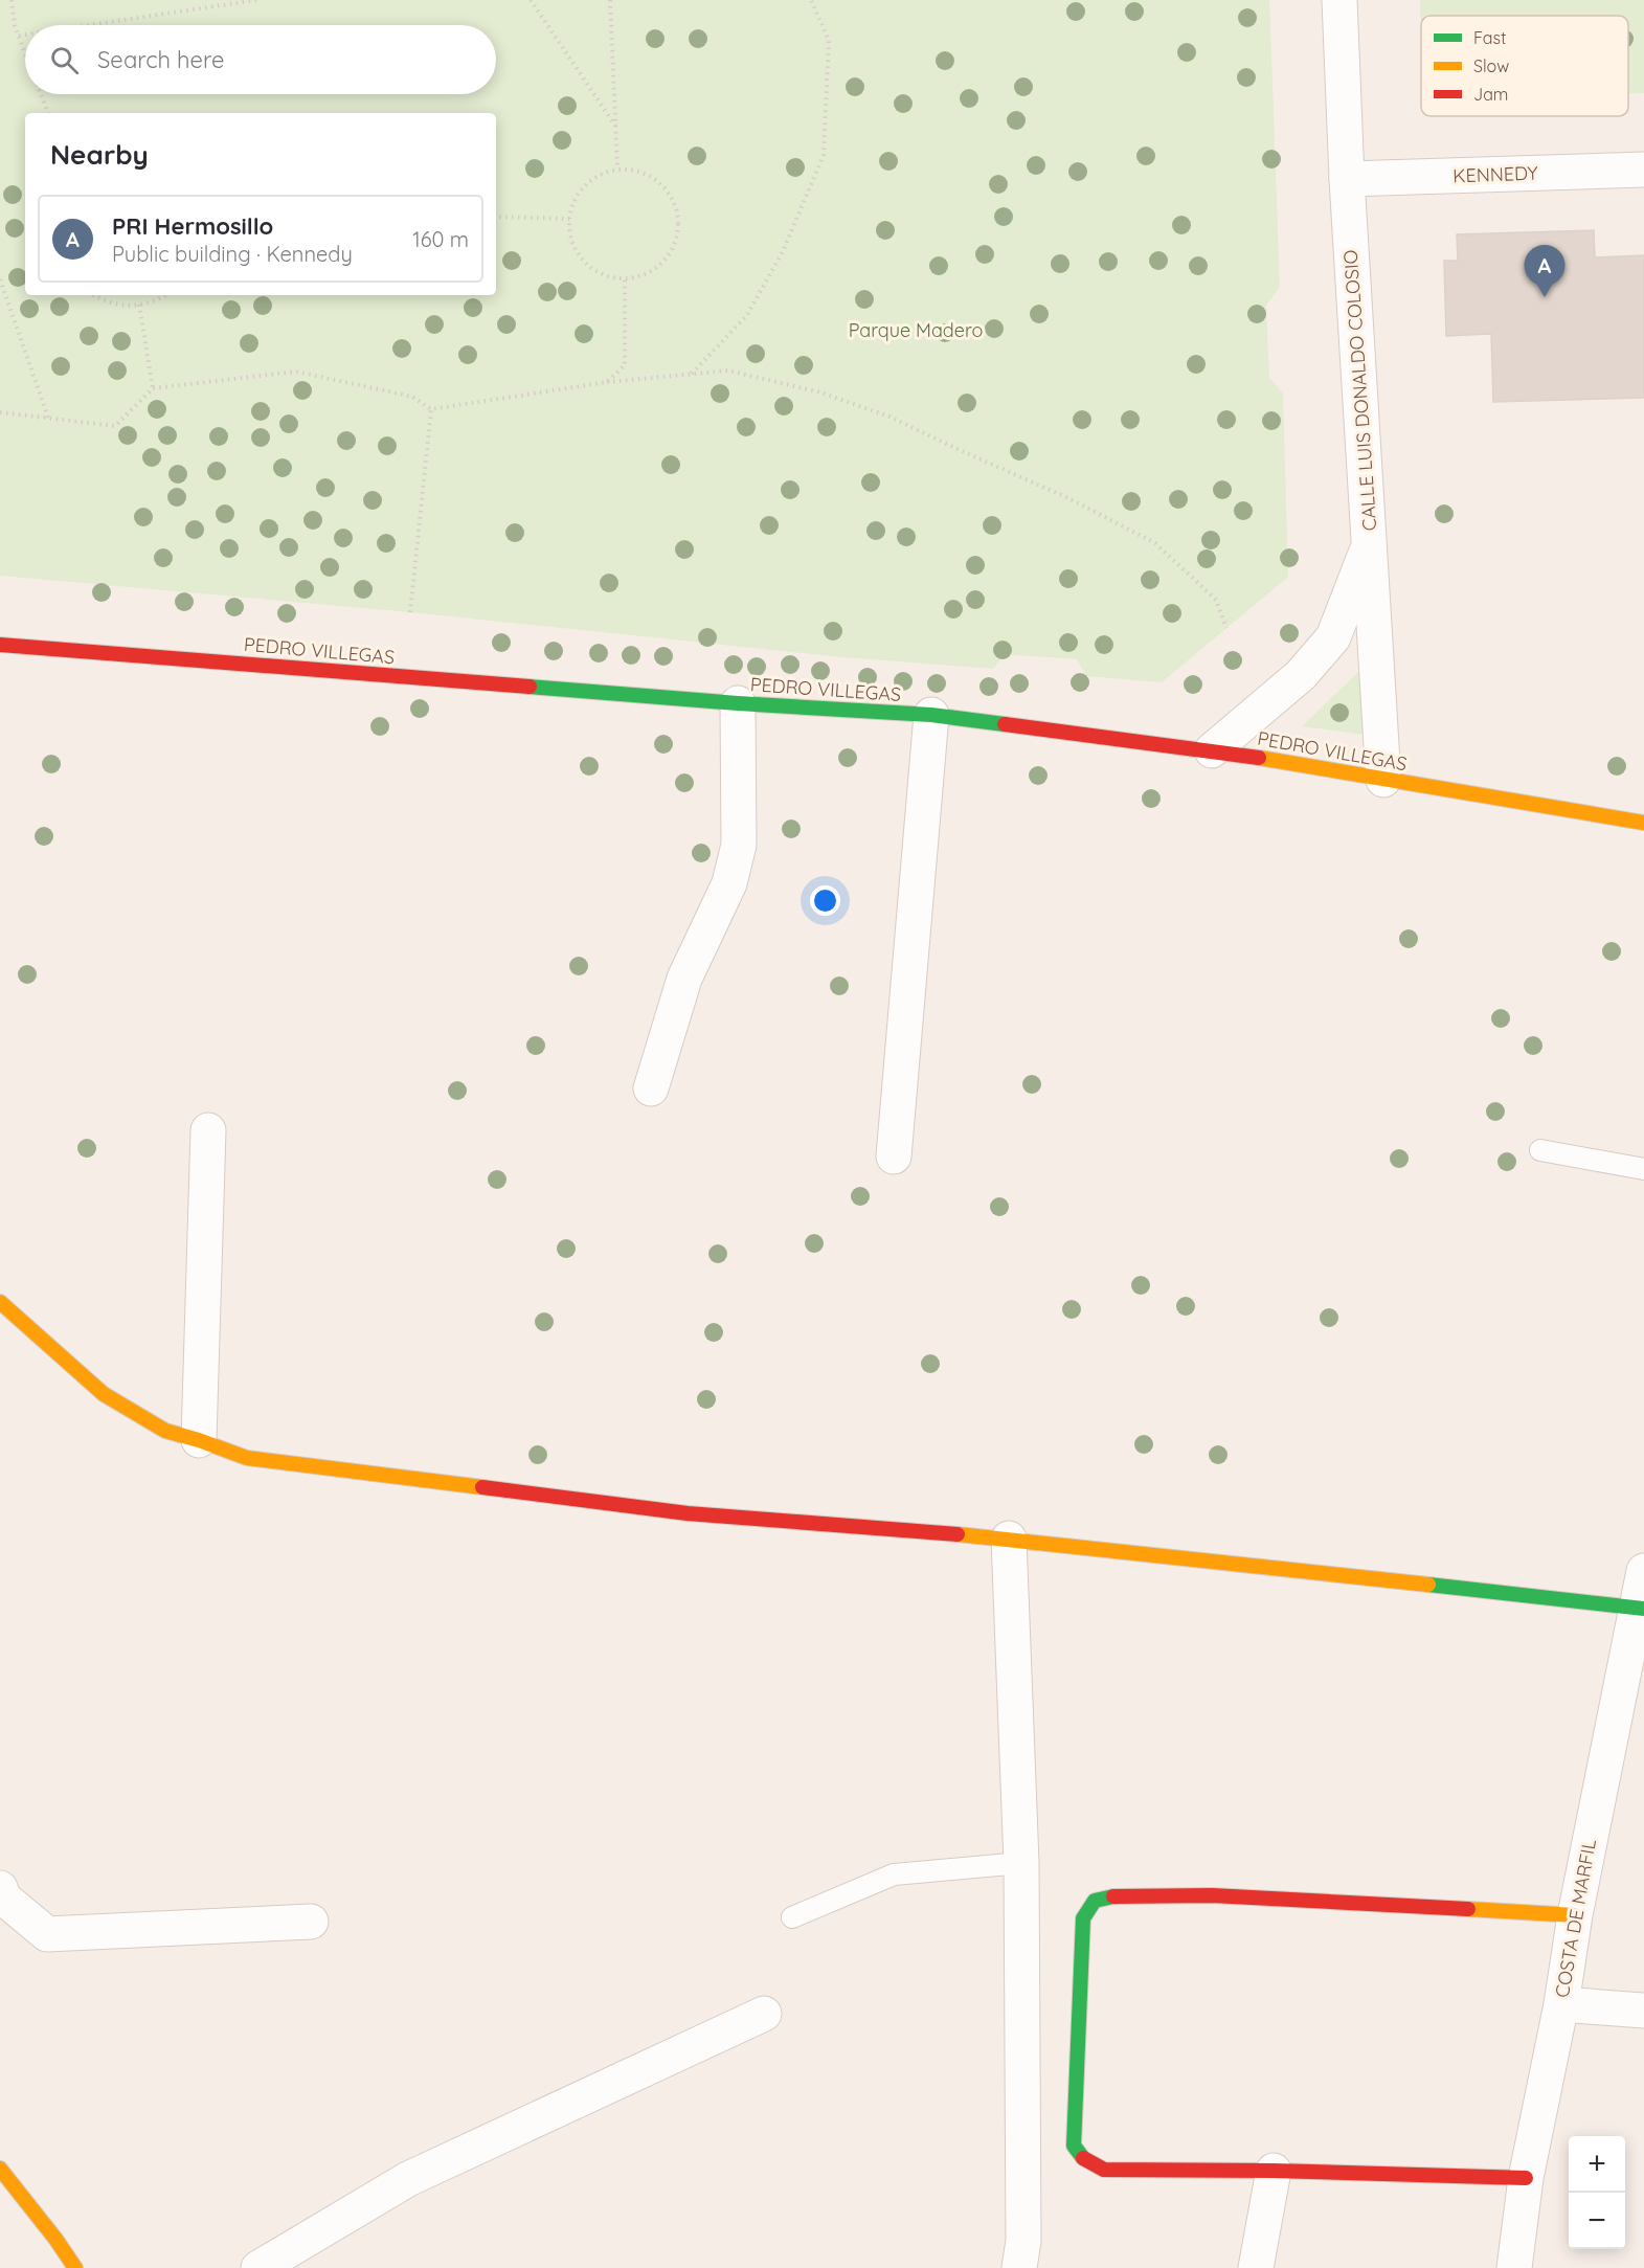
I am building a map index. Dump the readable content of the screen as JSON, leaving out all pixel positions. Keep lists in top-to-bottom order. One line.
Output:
{"streets":{"street":["KENNEDY","CALLE LUIS DONALDO COLOSIO","PEDRO VILLEGAS","COSTA DE MARFIL"]},"crossings":[["KENNEDY","CALLE LUIS DONALDO COLOSIO"],["CALLE LUIS DONALDO COLOSIO","PEDRO VILLEGAS"]],"parks":["Parque Madero"],"legend":["Fast","Slow","Jam"],"page":{"search":"Search here","heading":"Nearby","list":[{"mark":"A","name":"PRI Hermosillo","note":"Public building · Kennedy","value":"160 m"}],"pins":"A","map_buttons":["+","−"]}}
